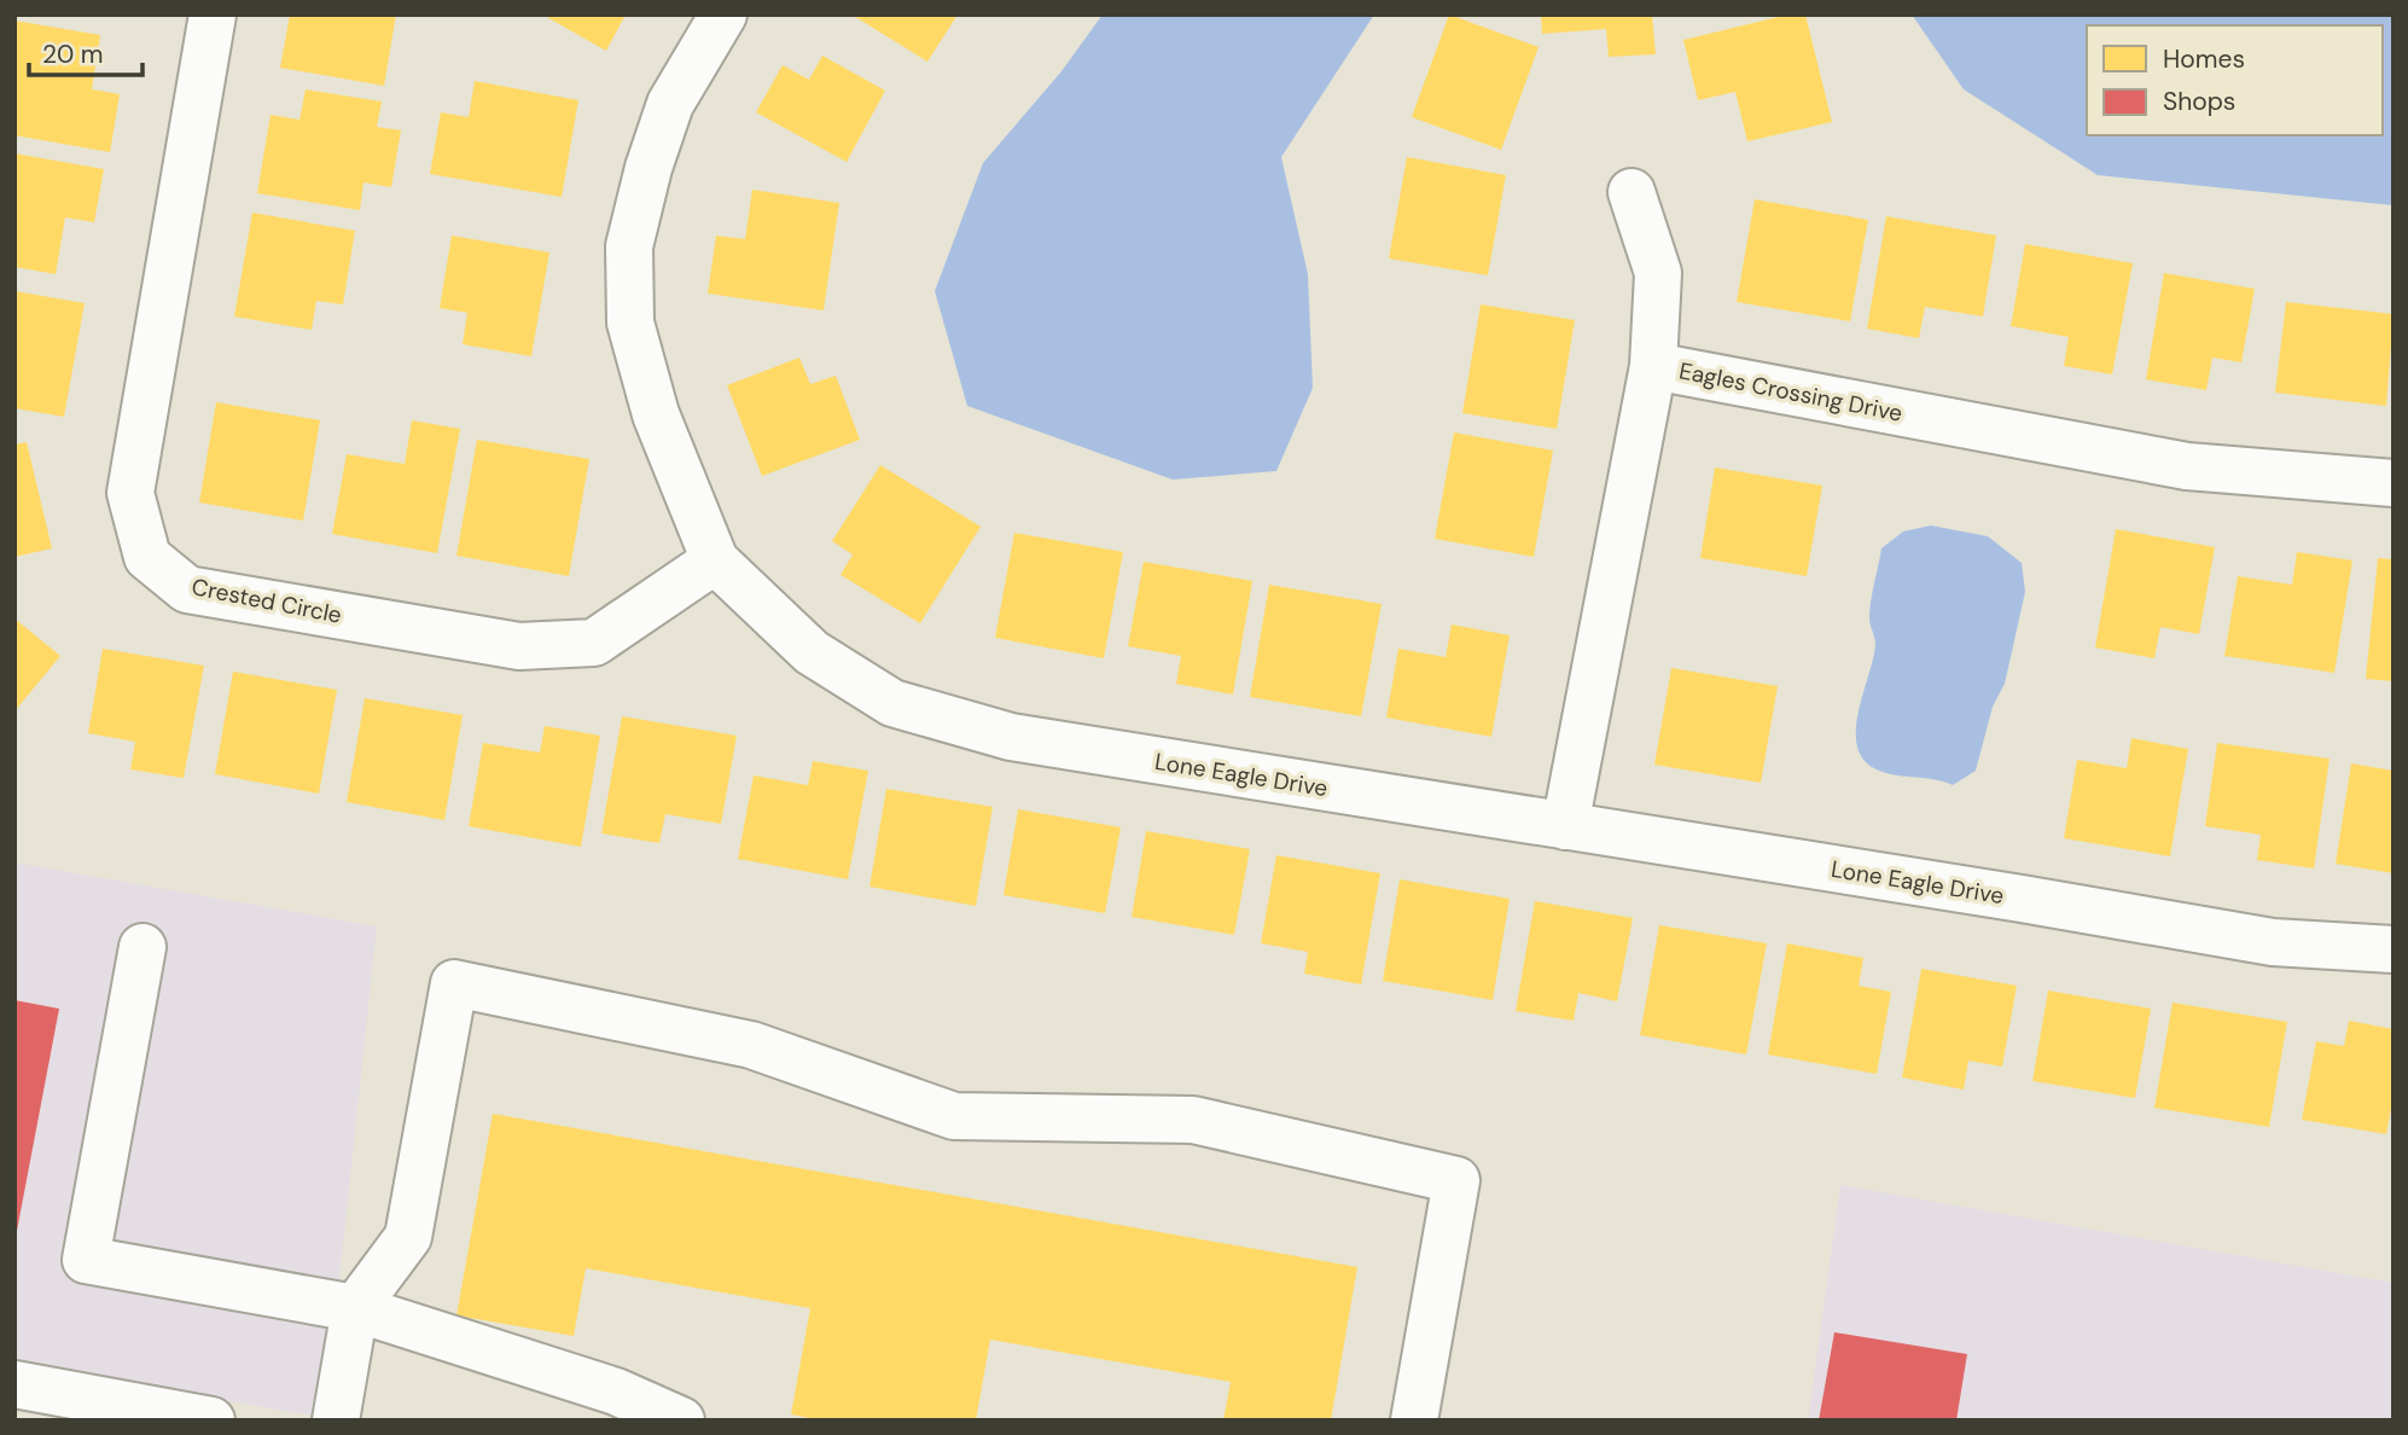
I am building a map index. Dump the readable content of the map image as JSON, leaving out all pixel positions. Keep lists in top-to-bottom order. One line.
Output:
{"streets":{"street":["Eagles Crossing Drive","Crested Circle","Lone Eagle Drive"]},"crossings":[["Eagles Crossing Drive","Lone Eagle Drive"],["Crested Circle","Lone Eagle Drive"]],"legend":["Homes","Shops"],"scale_bar":"20 m"}
